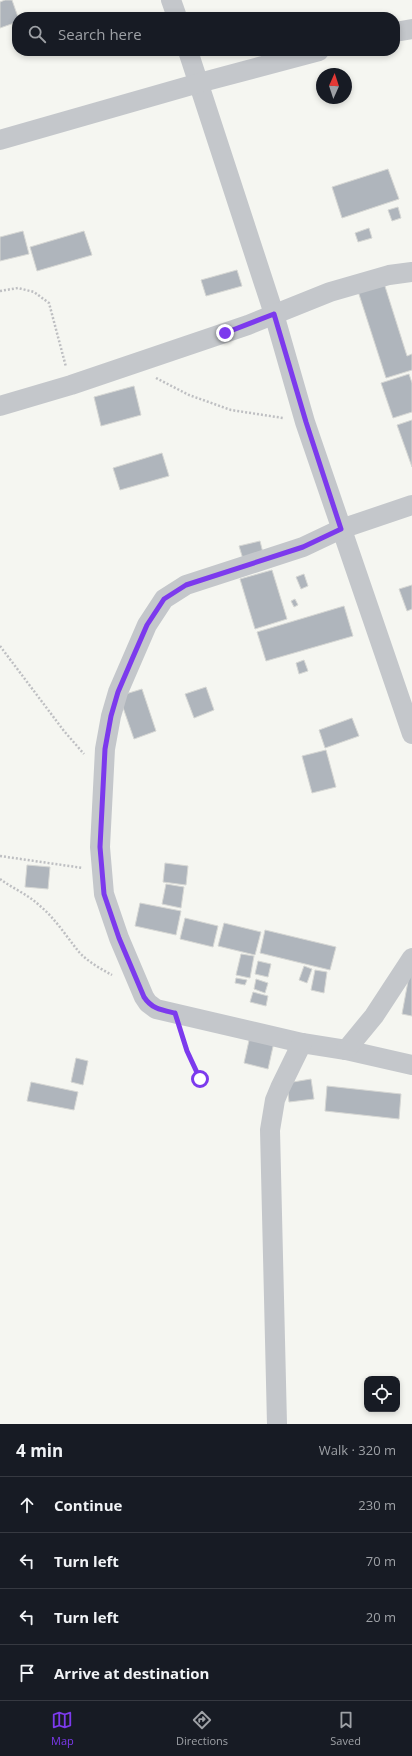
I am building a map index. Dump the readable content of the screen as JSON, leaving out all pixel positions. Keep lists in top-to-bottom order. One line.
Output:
{"north":"top","page":{"search":"Search here","heading":["4 min","Walk · 320 m"],"list":[["Continue","230 m"],["Turn left","70 m"],["Turn left","20 m"],"Arrive at destination"],"nav":["Map","Directions","Saved"]}}
